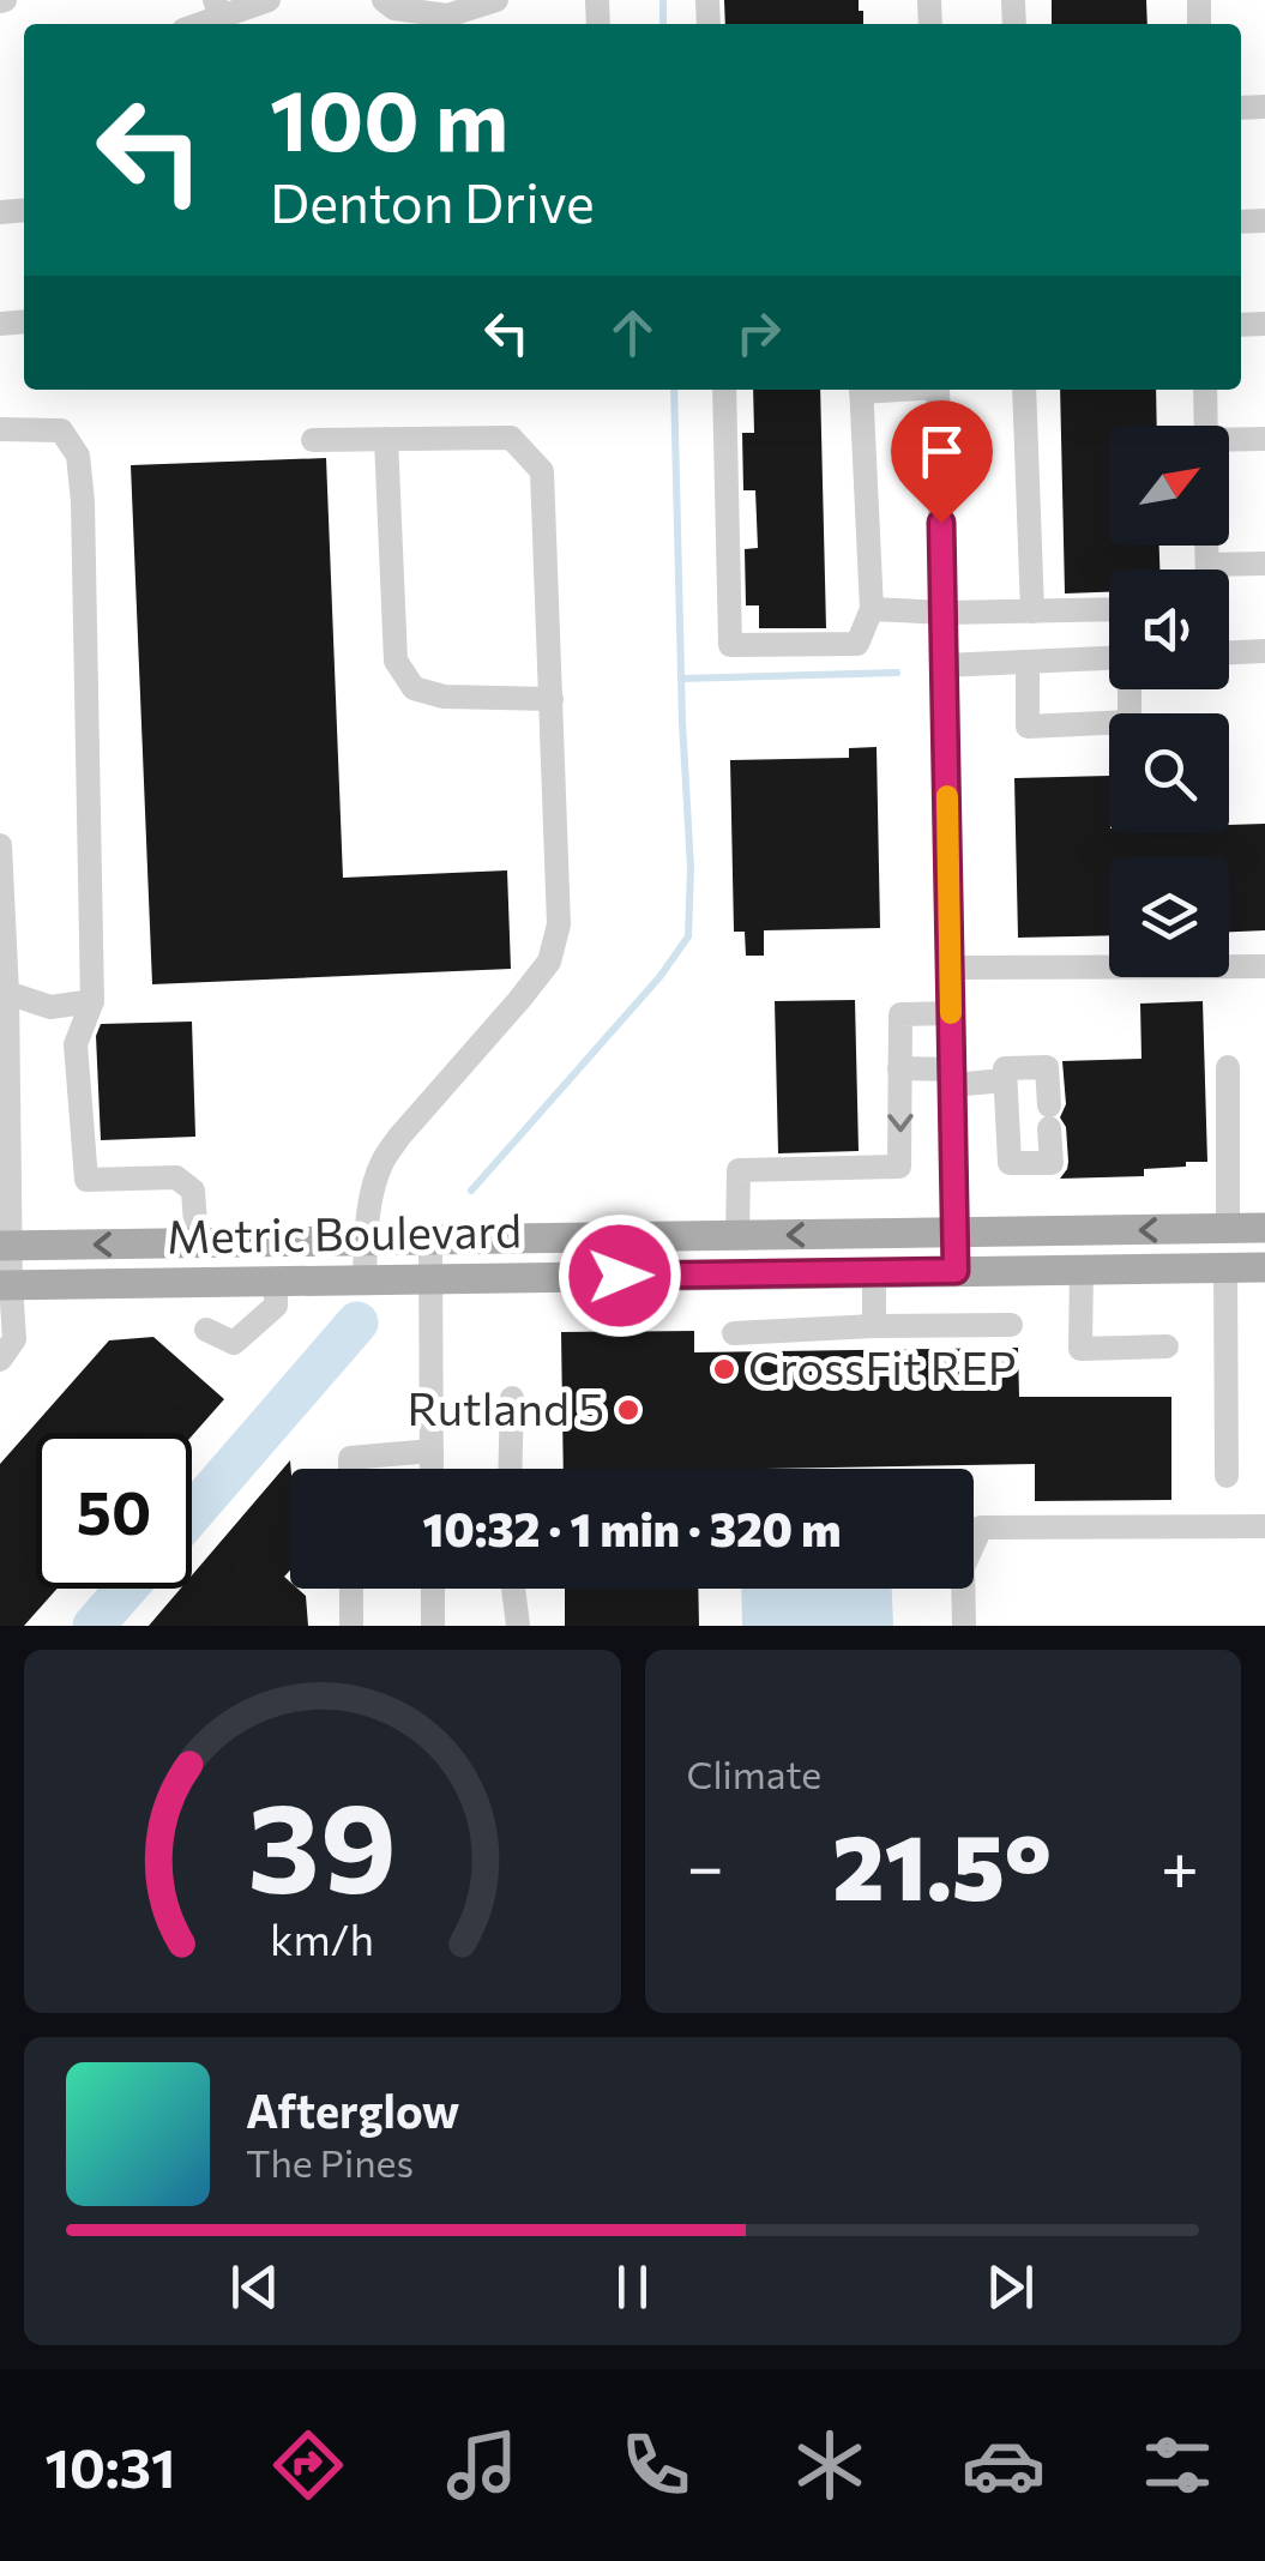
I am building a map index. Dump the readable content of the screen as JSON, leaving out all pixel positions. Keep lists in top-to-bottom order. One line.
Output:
{"streets":{"main road":["Metric Boulevard"]},"places":["CrossFit REP","Rutland 5"],"north":"top right","page":{"turn":["100 m","Denton Drive"],"limit":"50","trip":"10:32 · 1 min · 320 m","tile":"Climate","heat":["−","21.5°","+"],"song":["Afterglow","The Pines"],"tabs":"10:31","gauge":["39","km/h"]}}
